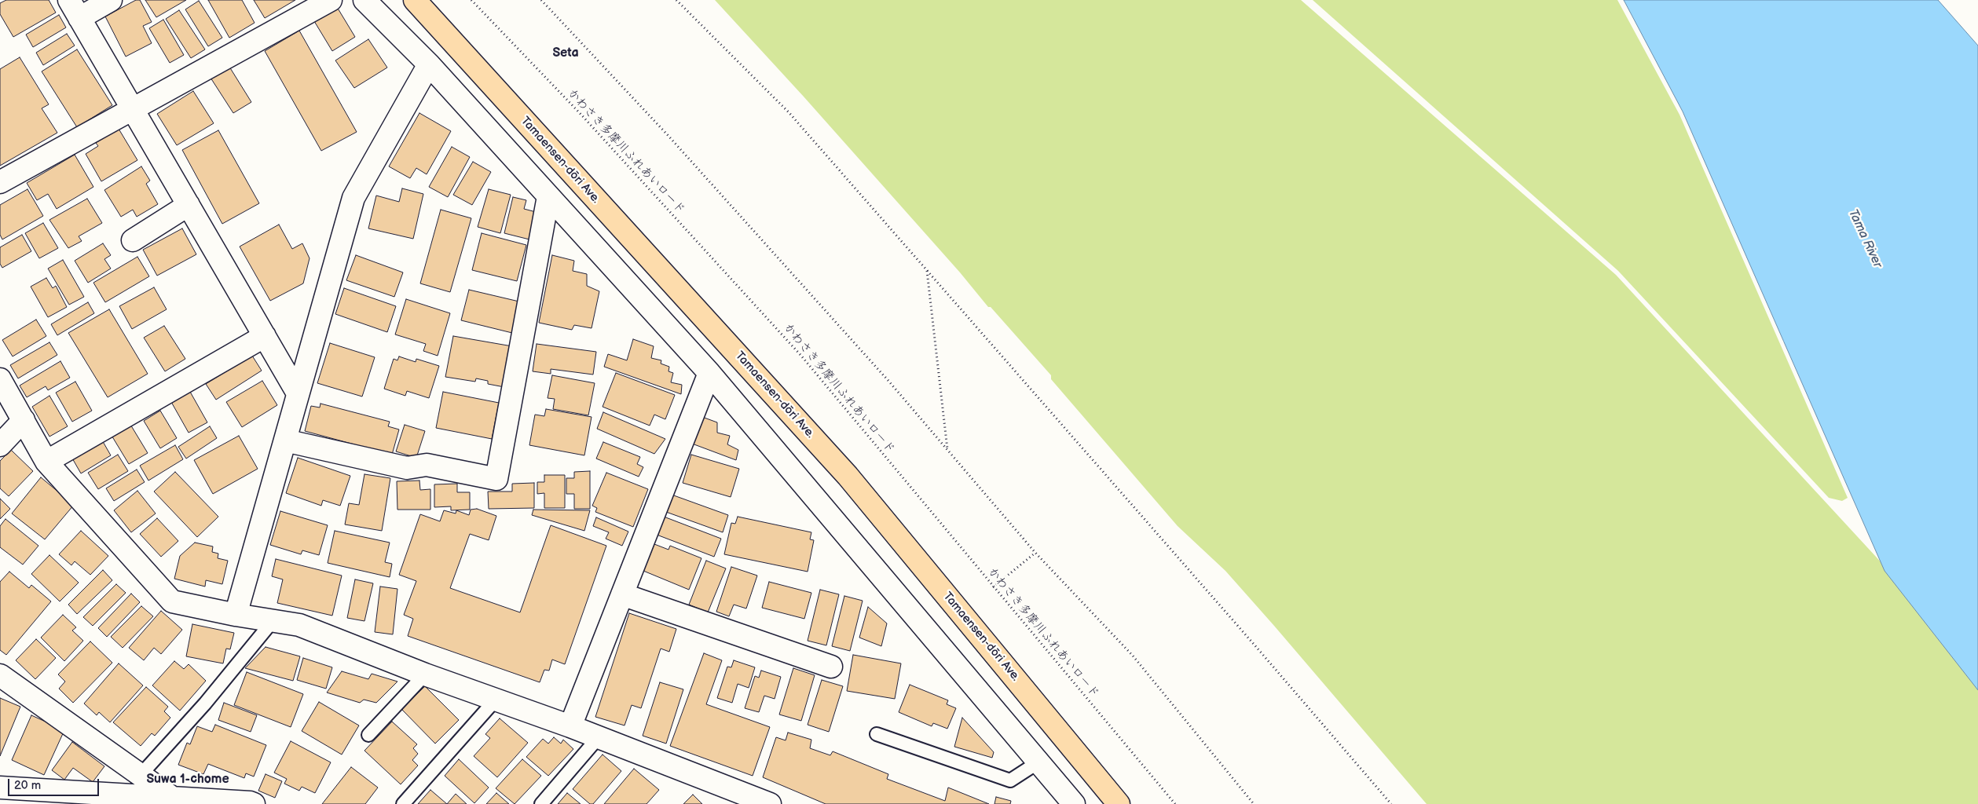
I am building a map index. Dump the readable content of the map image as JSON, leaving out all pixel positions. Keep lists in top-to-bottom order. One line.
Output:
{"streets":{"main road":["Tamaensen-dōri Ave."],"path":["かわさき多摩川ふれあいロード"]},"districts":["Seta","Suwa 1-chome"],"water":["Tama River"],"scale_bar":"20 m"}
